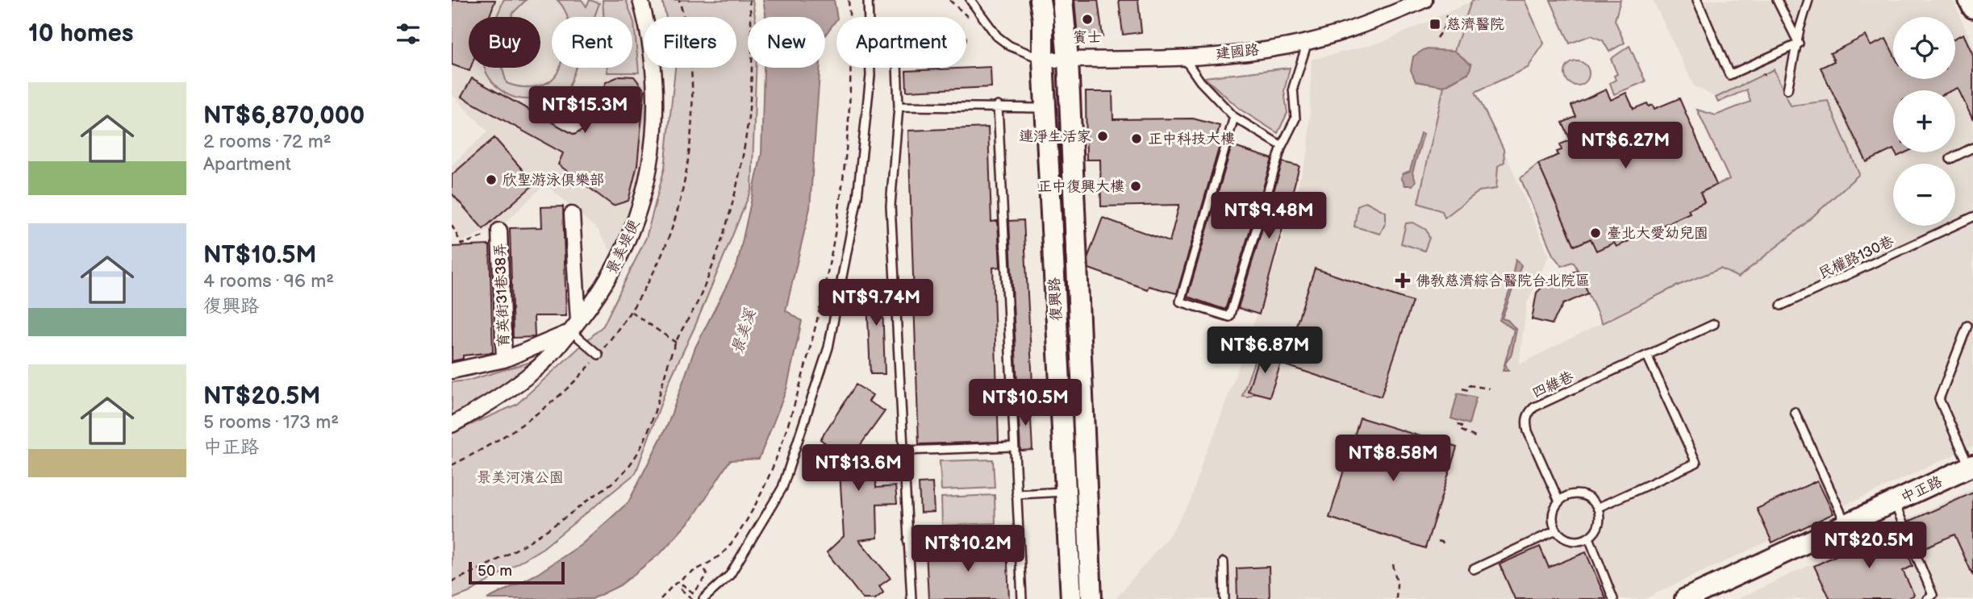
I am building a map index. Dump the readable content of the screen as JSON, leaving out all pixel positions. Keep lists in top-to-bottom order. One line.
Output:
{"streets":{"main road":["復興路","中正路"],"street":["建國路","景美堤便","育英街31巷38弄"],"lane":["民權路130巷","四維巷"]},"crossings":[["建國路","復興路"]],"water":["景美溪"],"parks":["景美河濱公園"],"places":{"other":["賓士","連淨生活家","正中科技大樓","欣聖游泳俱樂部","正中復興大樓","臺北大愛幼兒園"],"transit":["慈濟醫院"],"health":["佛教慈濟綜合醫院台北院區"]},"scale_bar":"50 m","page":{"heading":"10 homes","map_buttons":["+","−"],"chip":["Buy","Rent","Filters","New","Apartment"],"list":[{"name":"NT$6,870,000","note":"2 rooms · 72 m² · Apartment"},{"name":"NT$10.5M","note":"4 rooms · 96 m² · 復興路"},{"name":"NT$20.5M","note":"5 rooms · 173 m² · 中正路"}],"price":["NT$15.3M","NT$6.27M","NT$9.48M","NT$9.74M","NT$6.87M","NT$10.5M","NT$8.58M","NT$13.6M","NT$20.5M","NT$10.2M"],"scale":"50 m"}}
